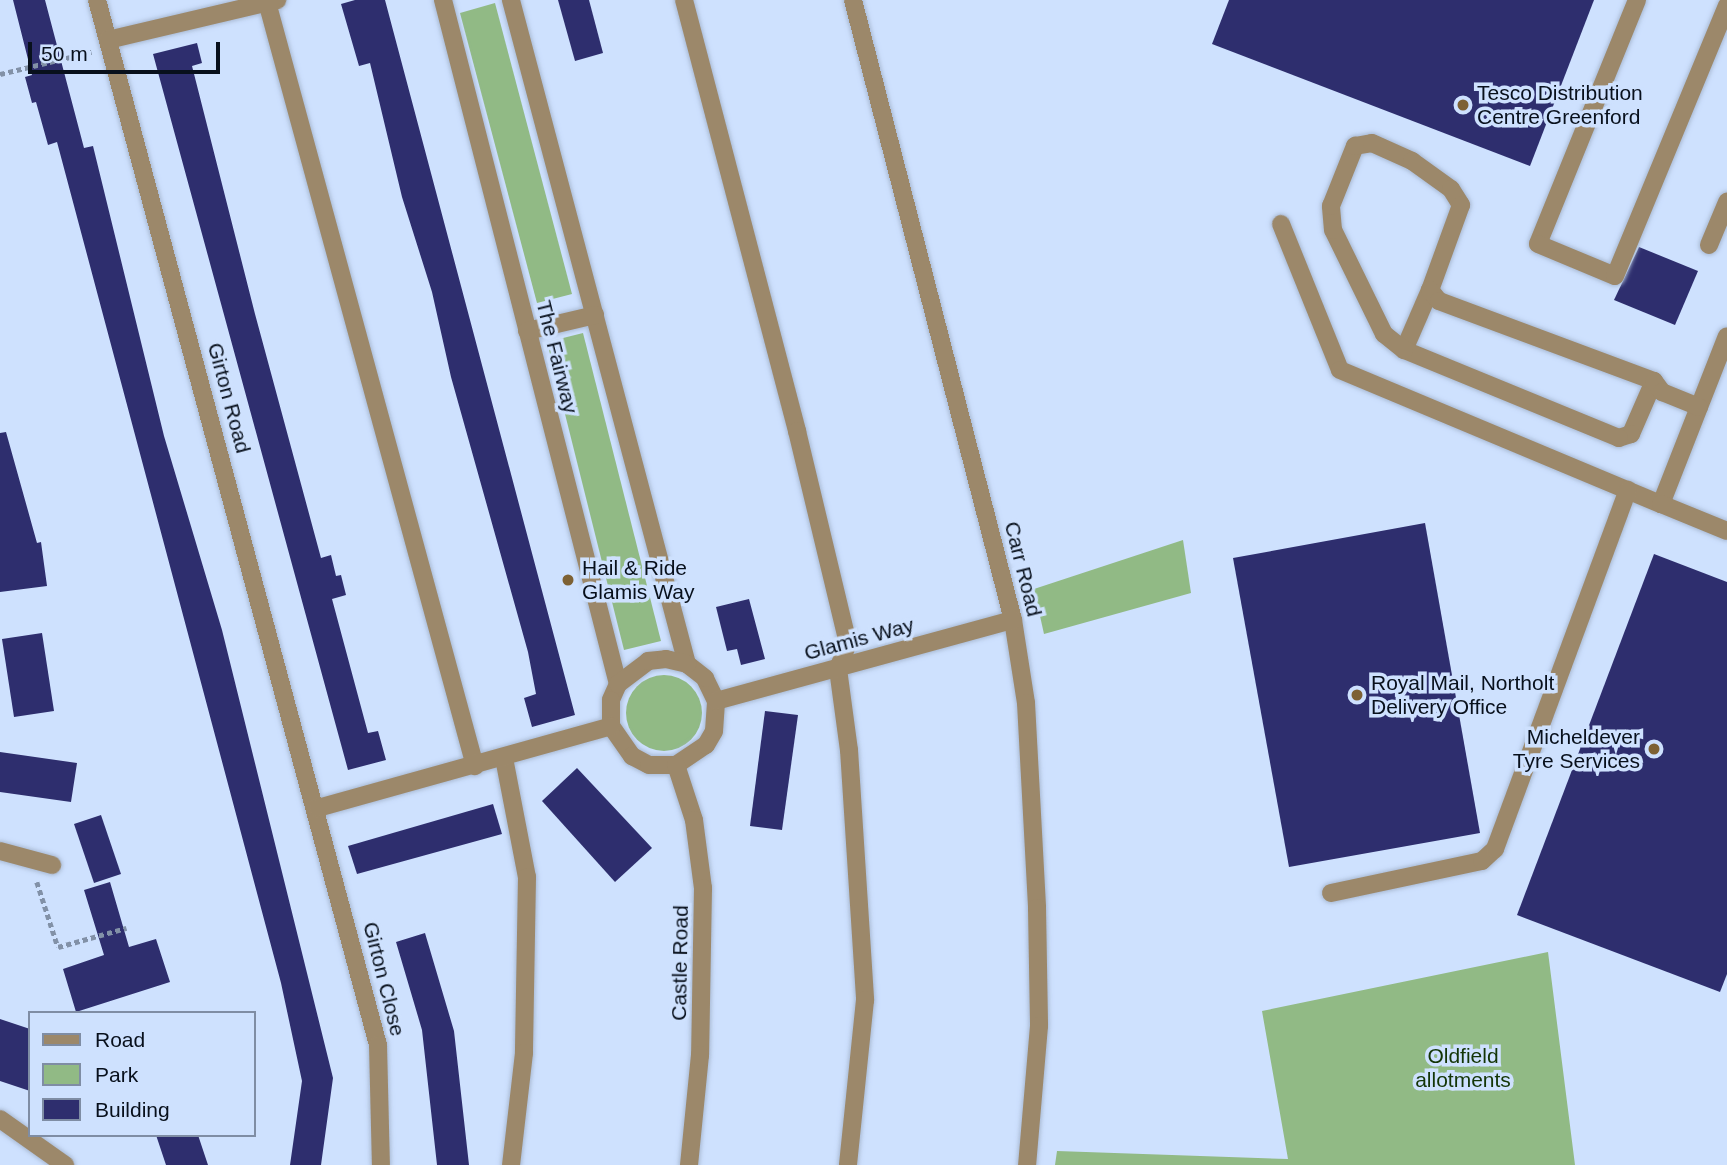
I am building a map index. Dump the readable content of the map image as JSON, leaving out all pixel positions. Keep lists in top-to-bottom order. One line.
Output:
{"streets":{"street":["The Fairway","Girton Road","Carr Road","Glamis Way","Castle Road","Girton Close"]},"crossings":[["The Fairway","Glamis Way"],["The Fairway","Castle Road"],["Girton Road","Girton Close"],["Carr Road","Glamis Way"],["Glamis Way","Castle Road"]],"parks":["Oldfield allotments"],"places":["Tesco Distribution Centre Greenford","Hail & Ride Glamis Way","Royal Mail, Northolt Delivery Office","Micheldever Tyre Services"],"legend":["Road","Park","Building"],"scale_bar":"50 m"}
